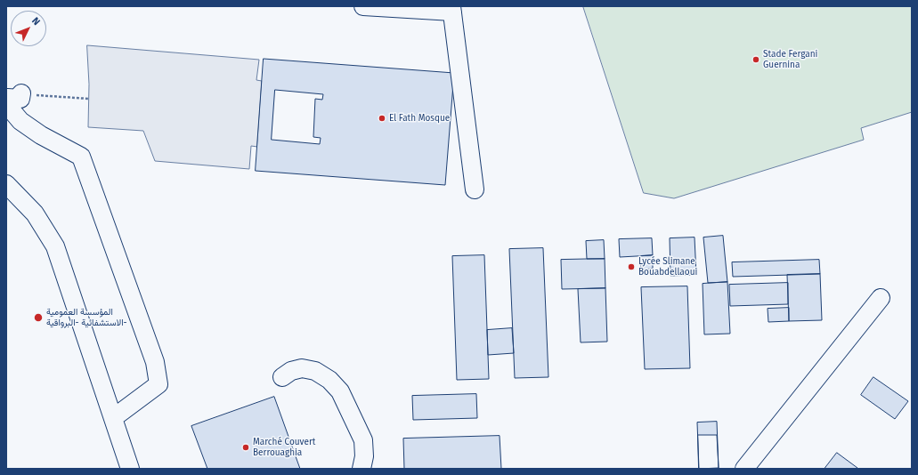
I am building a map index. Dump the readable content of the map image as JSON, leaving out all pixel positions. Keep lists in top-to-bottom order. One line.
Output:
{"places":["Stade Fergani Guernina","El Fath Mosque","Lycée Slimane Bouabdellaoui","المؤسسة العمومية الاستشفائية -البرواقية-","Marché Couvert Berrouaghia"],"north":"top right"}
